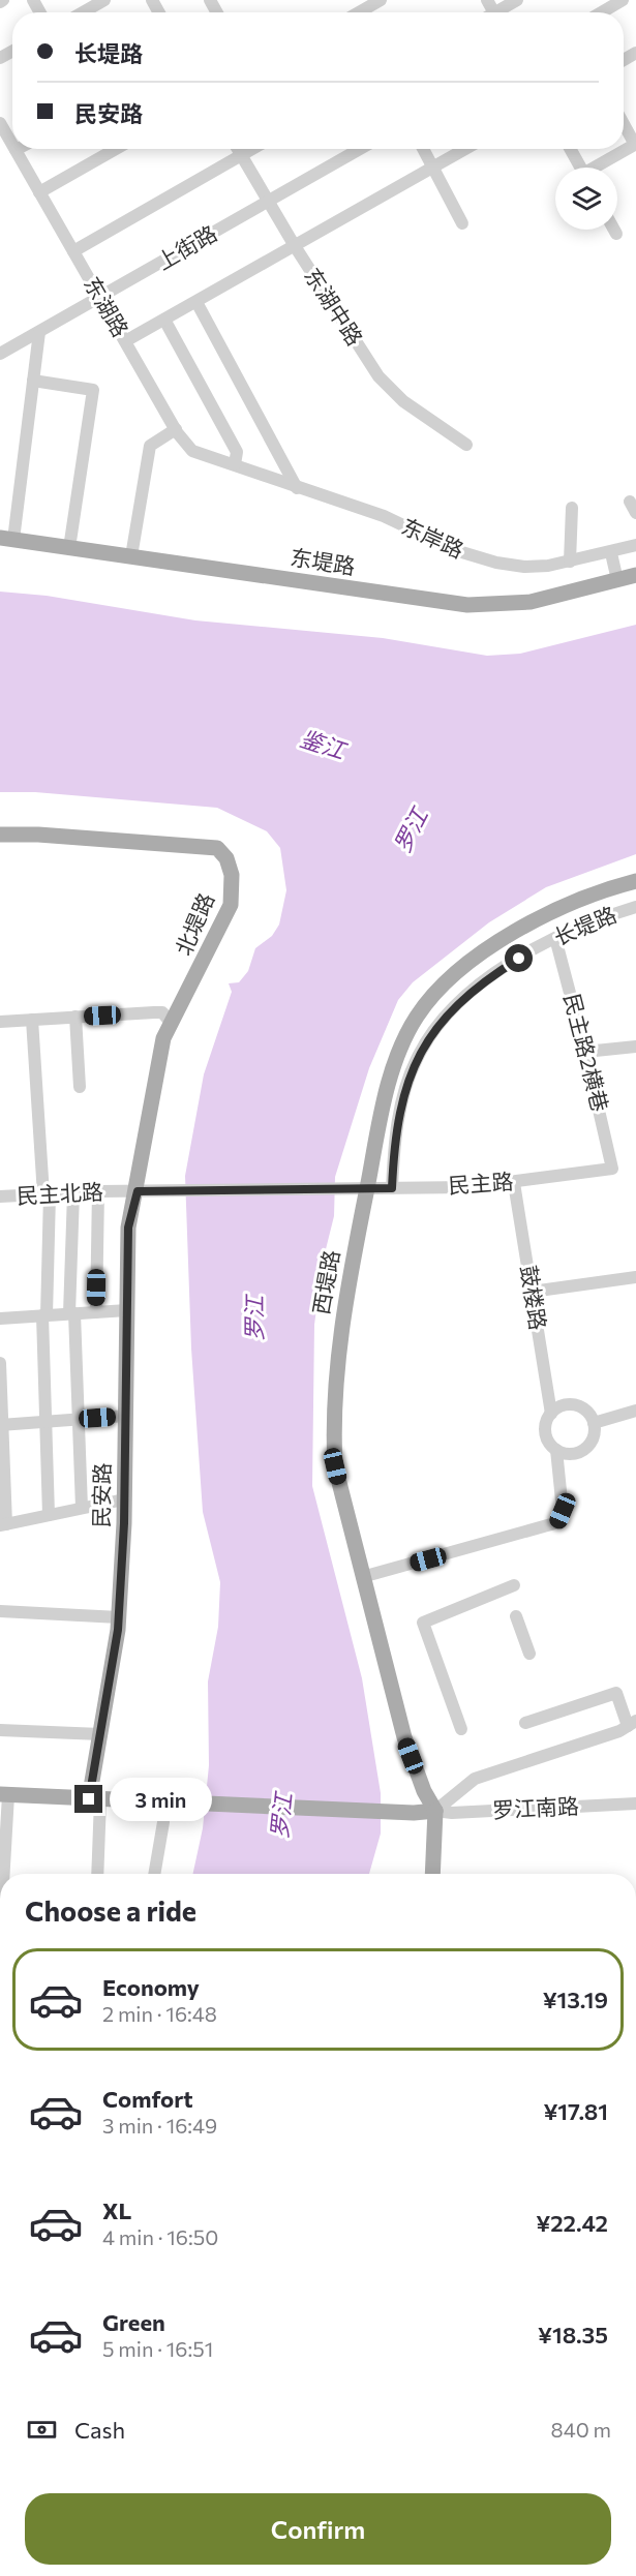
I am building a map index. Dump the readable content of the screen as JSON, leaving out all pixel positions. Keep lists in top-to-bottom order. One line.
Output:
{"streets":{"main road":["东堤路","北堤路","西堤路","民安路"],"street":["上街路","东湖路","东湖中路","东岸路","长堤路","民主路2横巷","民主路","民主北路","鼓楼路","罗江南路"]},"crossings":[["上街路","东湖路"],["上街路","东湖中路"],["东湖路","东岸路"],["北堤路","民主北路"],["北堤路","民安路"],["长堤路","民主路2横巷"],["长堤路","民主路"],["民主路2横巷","民主路"],["民主路","民主北路"],["民主路","西堤路"],["民主路","鼓楼路"],["民主北路","民安路"],["西堤路","罗江南路"]],"water":["鉴江","罗江"],"page":{"banner":["长堤路","民安路"],"bubble":"3 min","heading":"Choose a ride","list":[{"name":"Economy","note":"2 min · 16:48","value":"¥13.19"},{"name":"Comfort","note":"3 min · 16:49","value":"¥17.81"},{"name":"XL","note":"4 min · 16:50","value":"¥22.42"},{"name":"Green","note":"5 min · 16:51","value":"¥18.35"}],"pay":["Cash","840 m"],"buttons":"Confirm"}}
